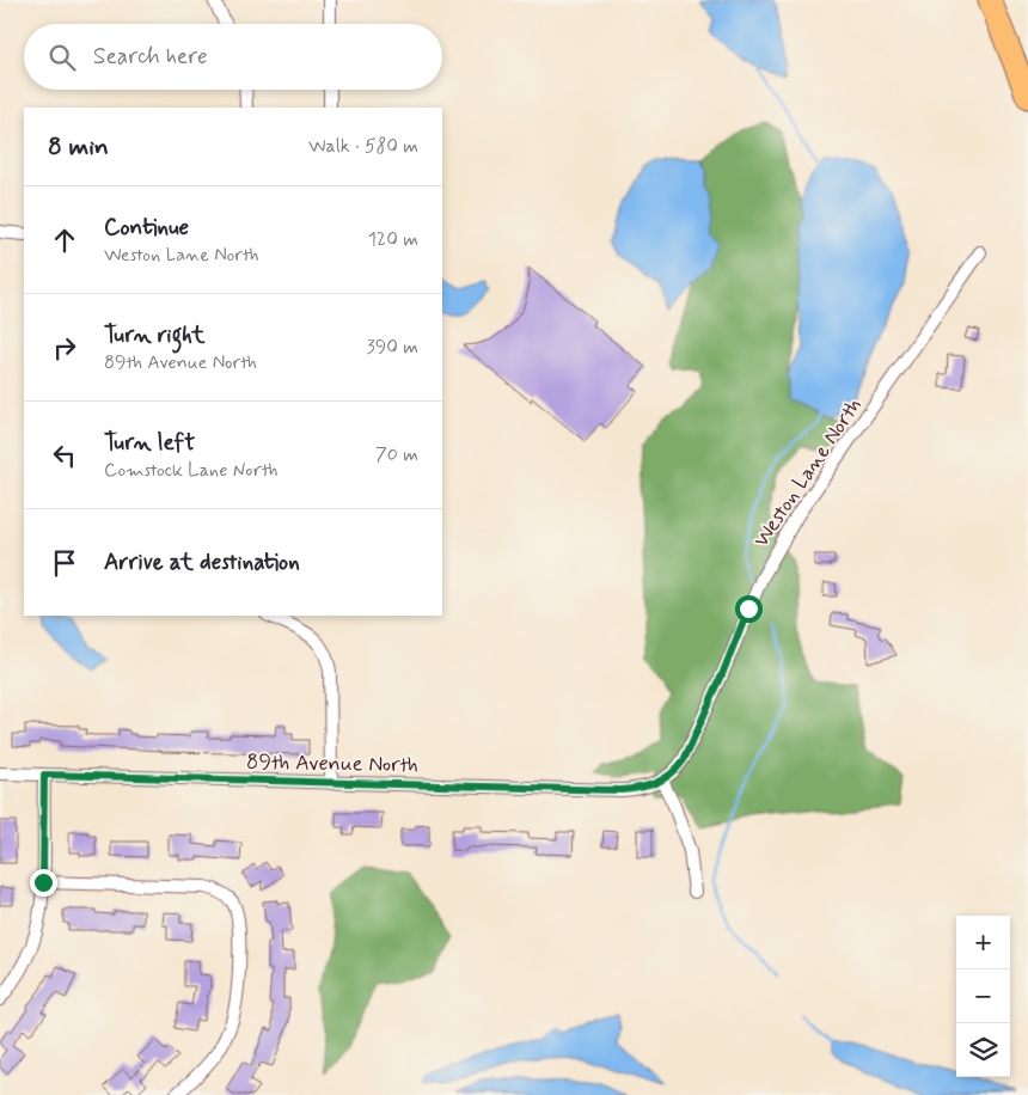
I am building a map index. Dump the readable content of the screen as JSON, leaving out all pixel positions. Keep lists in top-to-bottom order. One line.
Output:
{"streets":{"street":["Weston Lane North","89th Avenue North"]},"crossings":[["Weston Lane North","89th Avenue North"]],"page":{"search":"Search here","heading":["8 min","Walk · 580 m"],"list":[["Continue","Weston Lane North","120 m"],["Turn right","89th Avenue North","390 m"],["Turn left","Comstock Lane North","70 m"],"Arrive at destination"],"map_buttons":["+","−"]}}
